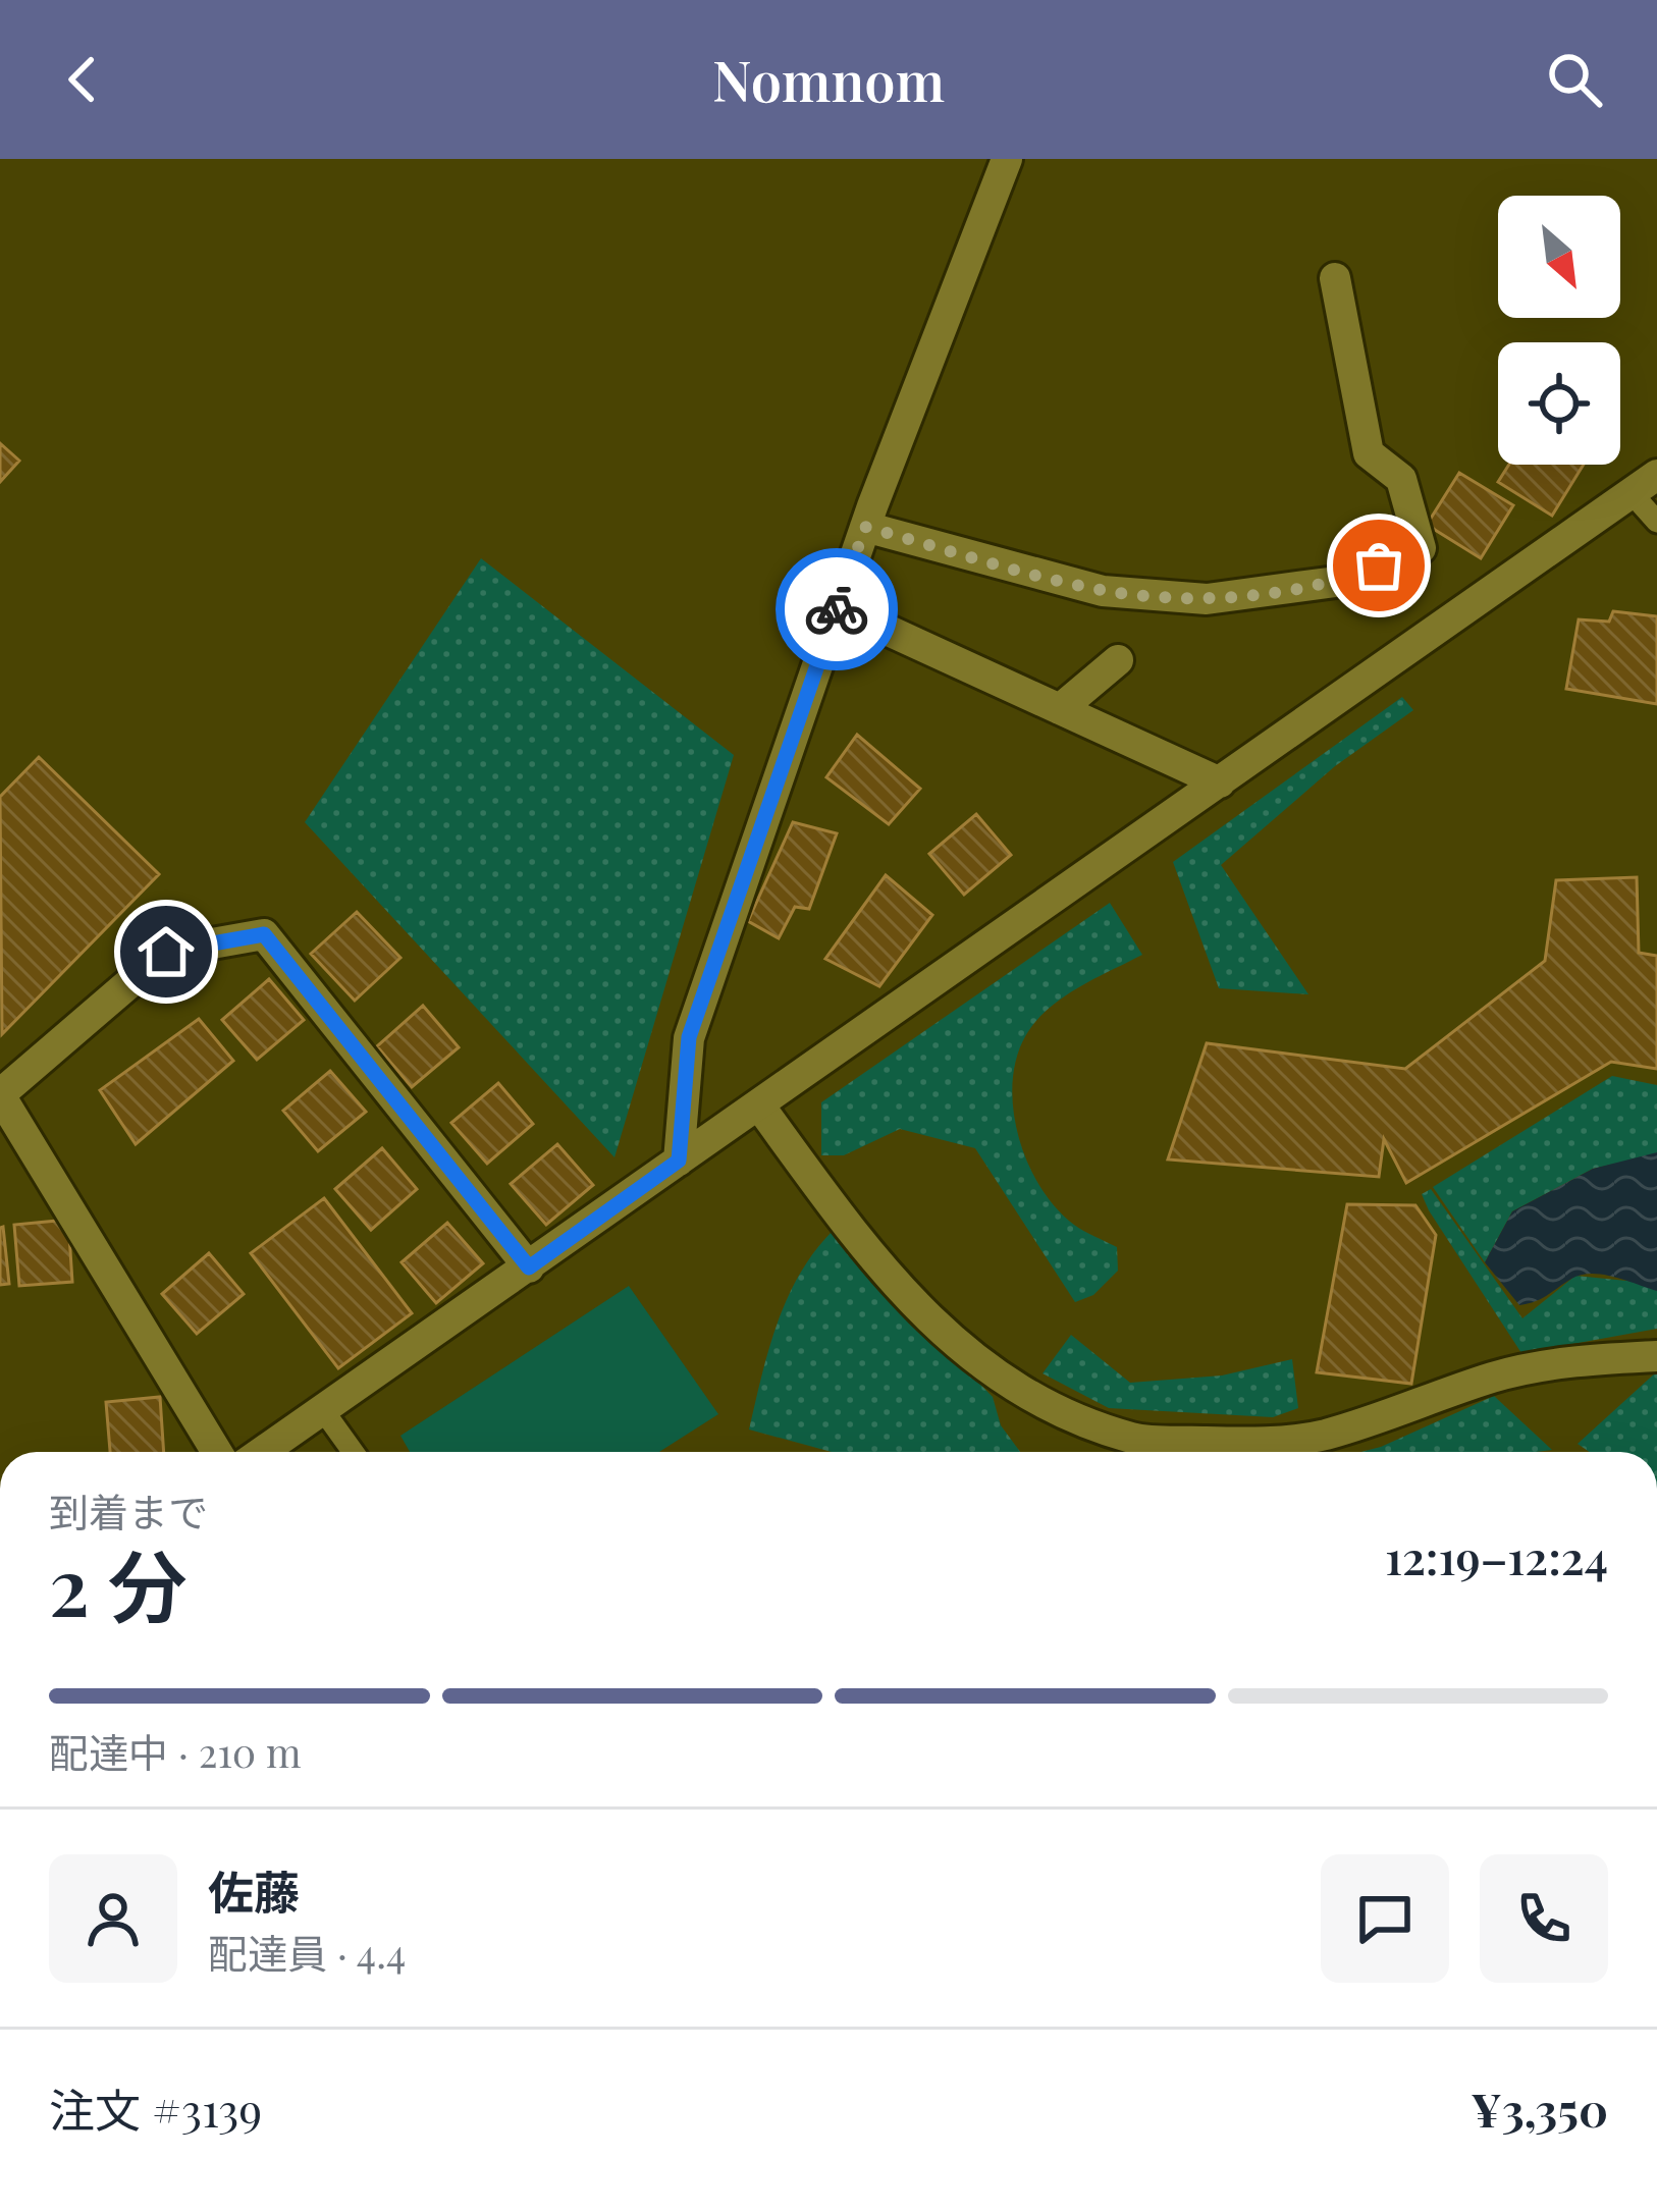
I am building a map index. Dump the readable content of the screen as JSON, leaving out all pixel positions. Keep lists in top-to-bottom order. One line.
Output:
{"north":"bottom right","page":{"header":"Nomnom","heading":["2 分","到着まで","12:19–12:24"],"panel":["佐藤","配達員 · 4.4","注文 #3139","¥3,350"],"bar":"配達中 · 210 m"}}
